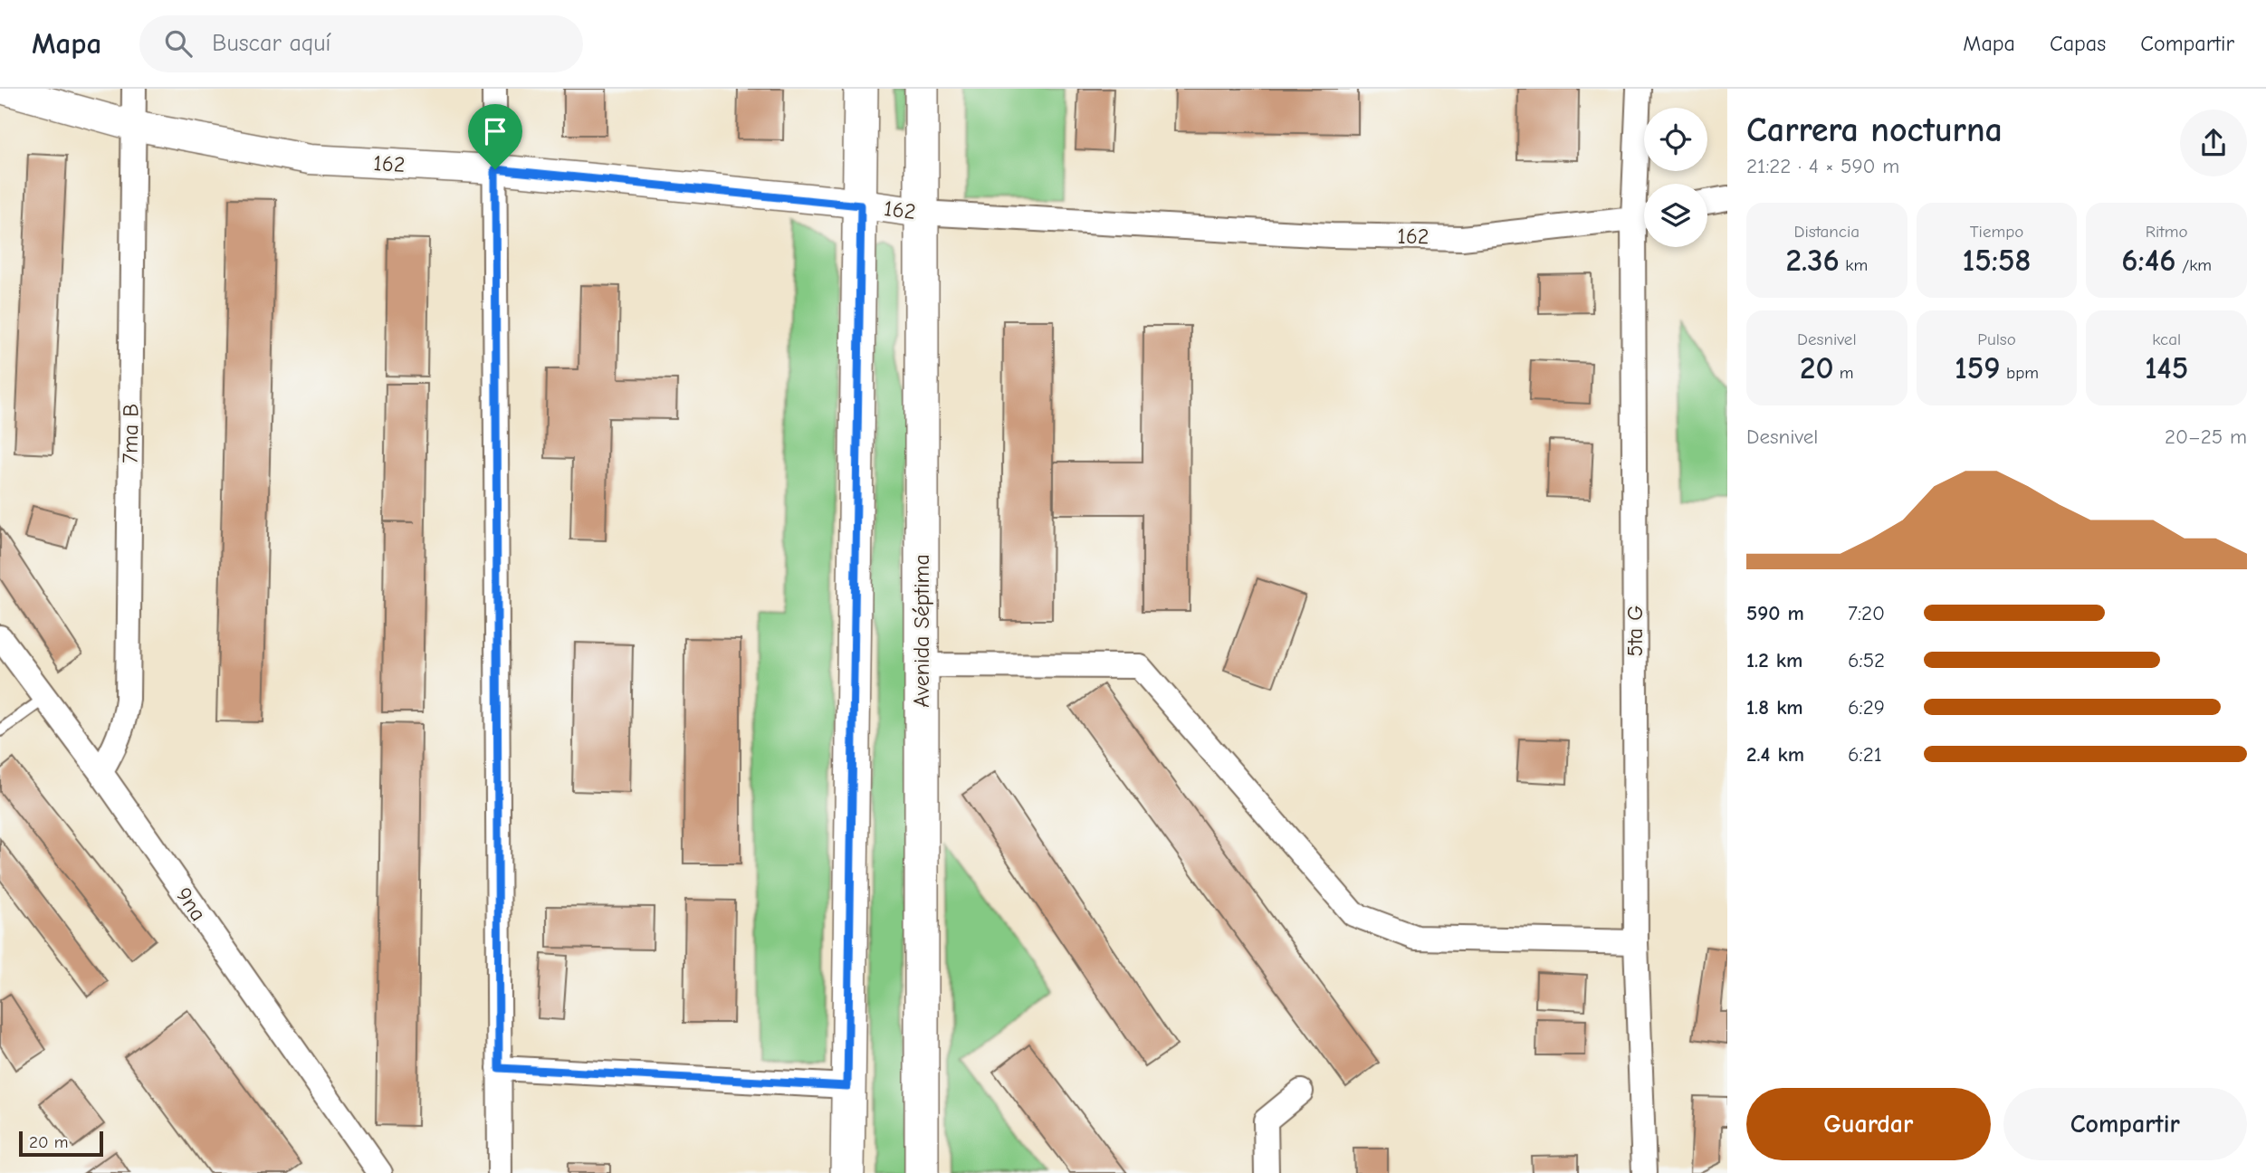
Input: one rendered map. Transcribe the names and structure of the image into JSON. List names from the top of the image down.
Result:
{
  "streets": {
    "main road": ["Avenida Séptima"],
    "street": [
      "162",
      "7ma B",
      "5ta G",
      "9na"
    ]
  },
  "crossings": [
    ["162", "7ma B"],
    ["162", "Avenida Séptima"],
    ["162", "5ta G"],
    ["7ma B", "9na"]
  ],
  "scale_bar": "20 m",
  "page": {
    "header": "Mapa",
    "search": "Buscar aquí",
    "nav": ["Mapa", "Capas", "Compartir"],
    "heading": ["Carrera nocturna", "21:22 · 4 × 590 m"],
    "stats": [
      ["Distancia", "2.36 km"],
      ["Tiempo", "15:58"],
      ["Ritmo", "6:46 /km"],
      ["Desnivel", "20 m"],
      ["Pulso", "159 bpm"],
      ["kcal", "145"]
    ],
    "chart": ["Desnivel", "20–25 m"],
    "list": [
      {
        "name": "590 m",
        "note": "7:20"
      },
      {
        "name": "1.2 km",
        "note": "6:52"
      },
      {
        "name": "1.8 km",
        "note": "6:29"
      },
      {
        "name": "2.4 km",
        "note": "6:21"
      }
    ],
    "buttons": ["Guardar", "Compartir"],
    "scale": "20 m"
  }
}
